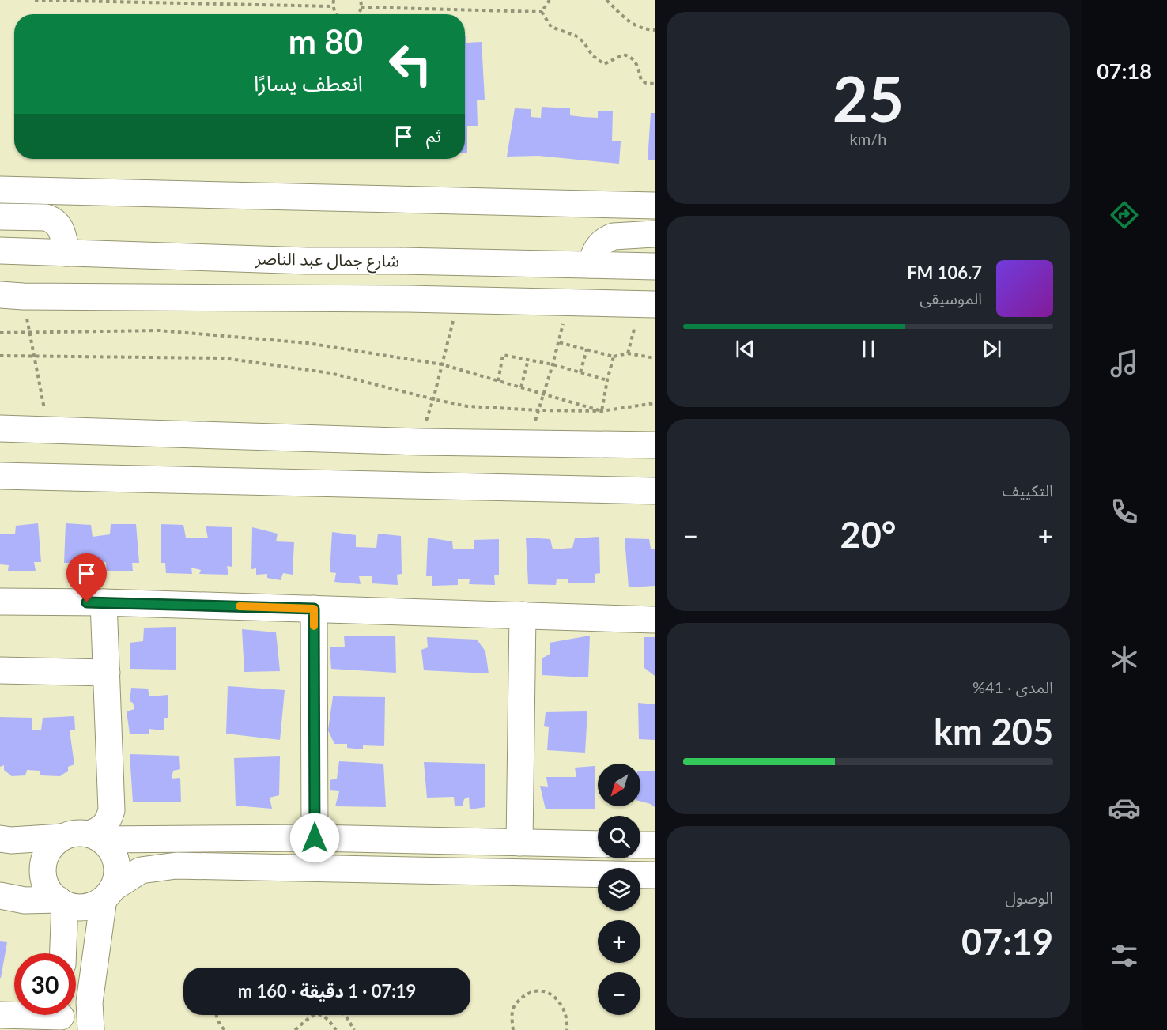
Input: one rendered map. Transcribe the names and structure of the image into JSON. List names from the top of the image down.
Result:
{
  "streets": {
    "street": ["شارع جمال عبد الناصر"]
  },
  "north": "bottom left",
  "page": {
    "tabs": "07:18",
    "tile": [
      ["25", "km/h"],
      "التكييف",
      ["المدى · 41%", "205 km"],
      ["الوصول", "07:19"]
    ],
    "turn": ["80 m", "انعطف يسارًا"],
    "then": "ثم",
    "song": ["106.7 FM", "الموسيقى"],
    "heat": ["−", "20°", "+"],
    "map_buttons": ["+", "−"],
    "limit": "30",
    "trip": "07:19 · 1 دقيقة · 160 m"
  }
}
